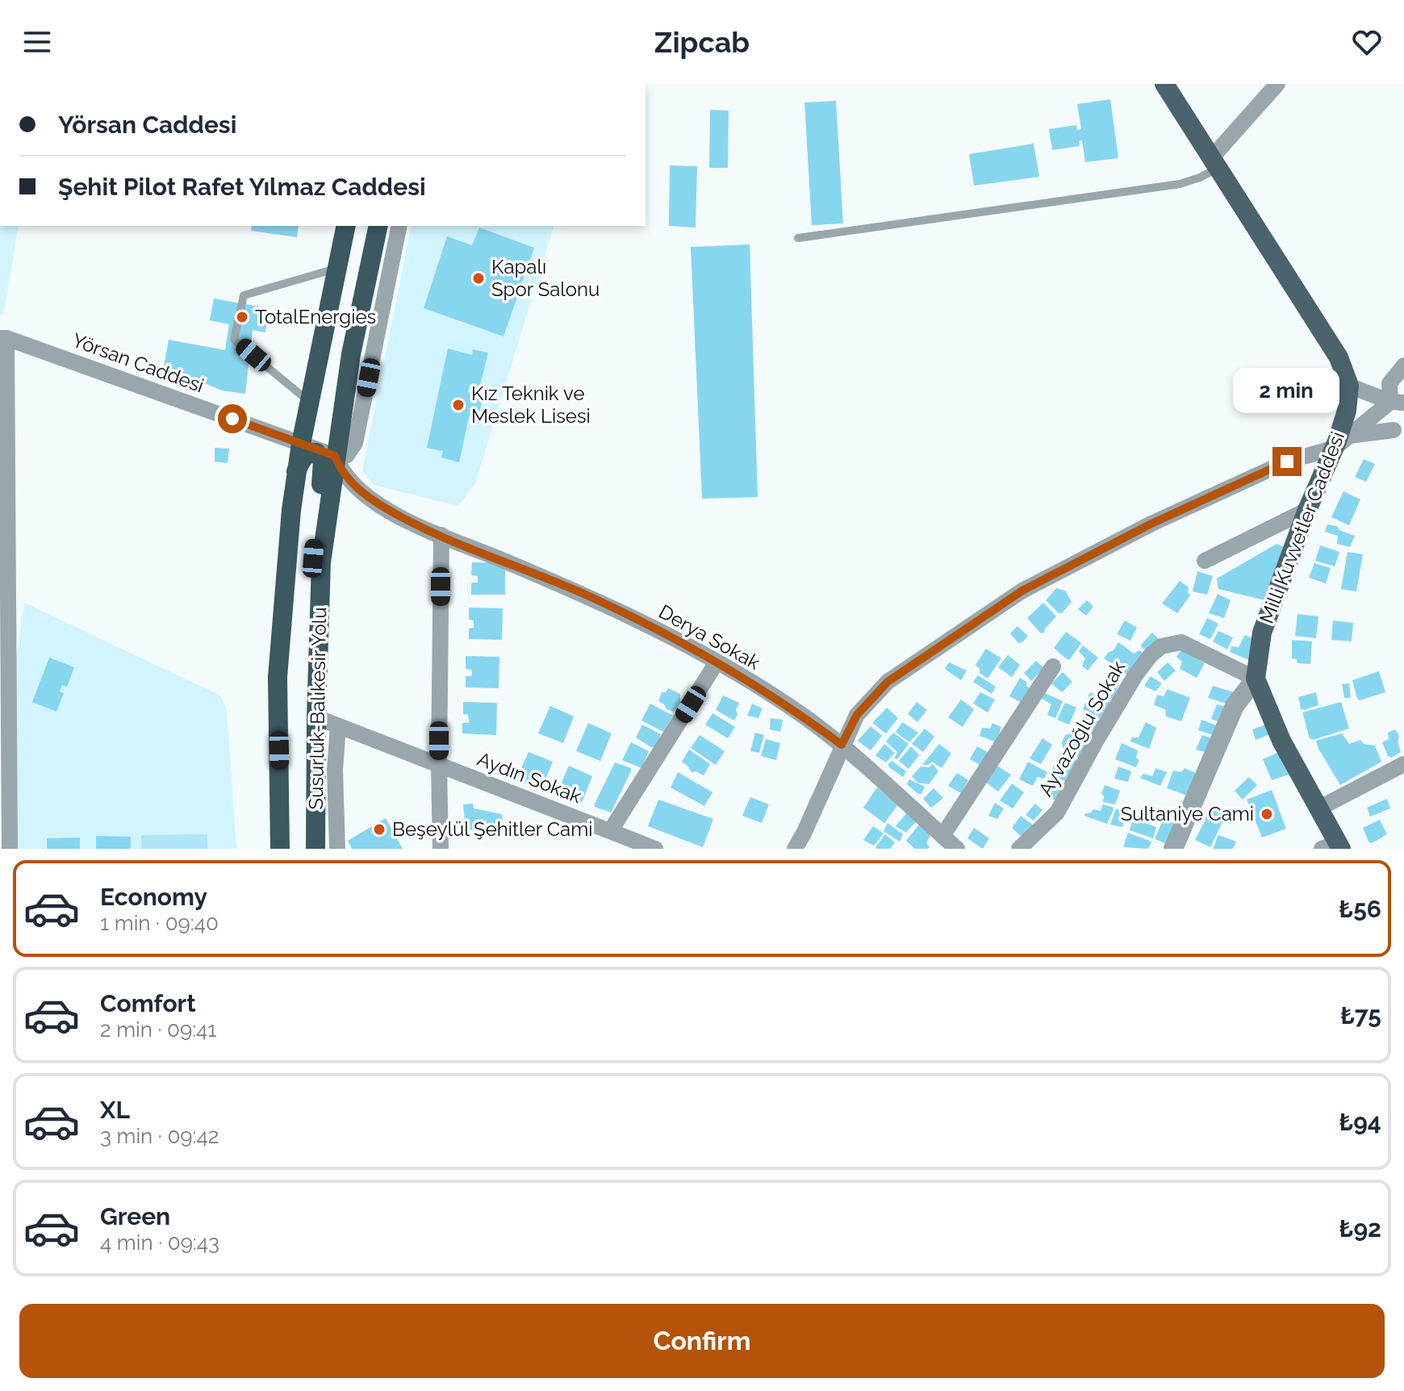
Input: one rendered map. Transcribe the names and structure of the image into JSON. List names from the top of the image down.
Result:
{
  "streets": {
    "highway": ["Susurluk-Balıkesir Yolu"],
    "main road": ["Milli Kuvvetler Caddesi"],
    "street": [
      "Yörsan Caddesi",
      "Derya Sokak",
      "Ayvazoğlu Sokak",
      "Aydın Sokak"
    ]
  },
  "crossings": [
    ["Yörsan Caddesi", "Derya Sokak"],
    ["Yörsan Caddesi", "Susurluk-Balıkesir Yolu"],
    ["Milli Kuvvetler Caddesi", "Ayvazoğlu Sokak"],
    ["Derya Sokak", "Susurluk-Balıkesir Yolu"],
    ["Susurluk-Balıkesir Yolu", "Aydın Sokak"]
  ],
  "places": [
    "Kapalı Spor Salonu",
    "TotalEnergies",
    "Kız Teknik ve Meslek Lisesi",
    "Sultaniye Cami",
    "Beşeylül Şehitler Cami"
  ],
  "page": {
    "header": "Zipcab",
    "banner": ["Yörsan Caddesi", "Şehit Pilot Rafet Yılmaz Caddesi"],
    "bubble": "2 min",
    "list": [
      {
        "name": "Economy",
        "note": "1 min · 09:40",
        "value": "₺56"
      },
      {
        "name": "Comfort",
        "note": "2 min · 09:41",
        "value": "₺75"
      },
      {
        "name": "XL",
        "note": "3 min · 09:42",
        "value": "₺94"
      },
      {
        "name": "Green",
        "note": "4 min · 09:43",
        "value": "₺92"
      }
    ],
    "buttons": "Confirm"
  }
}
